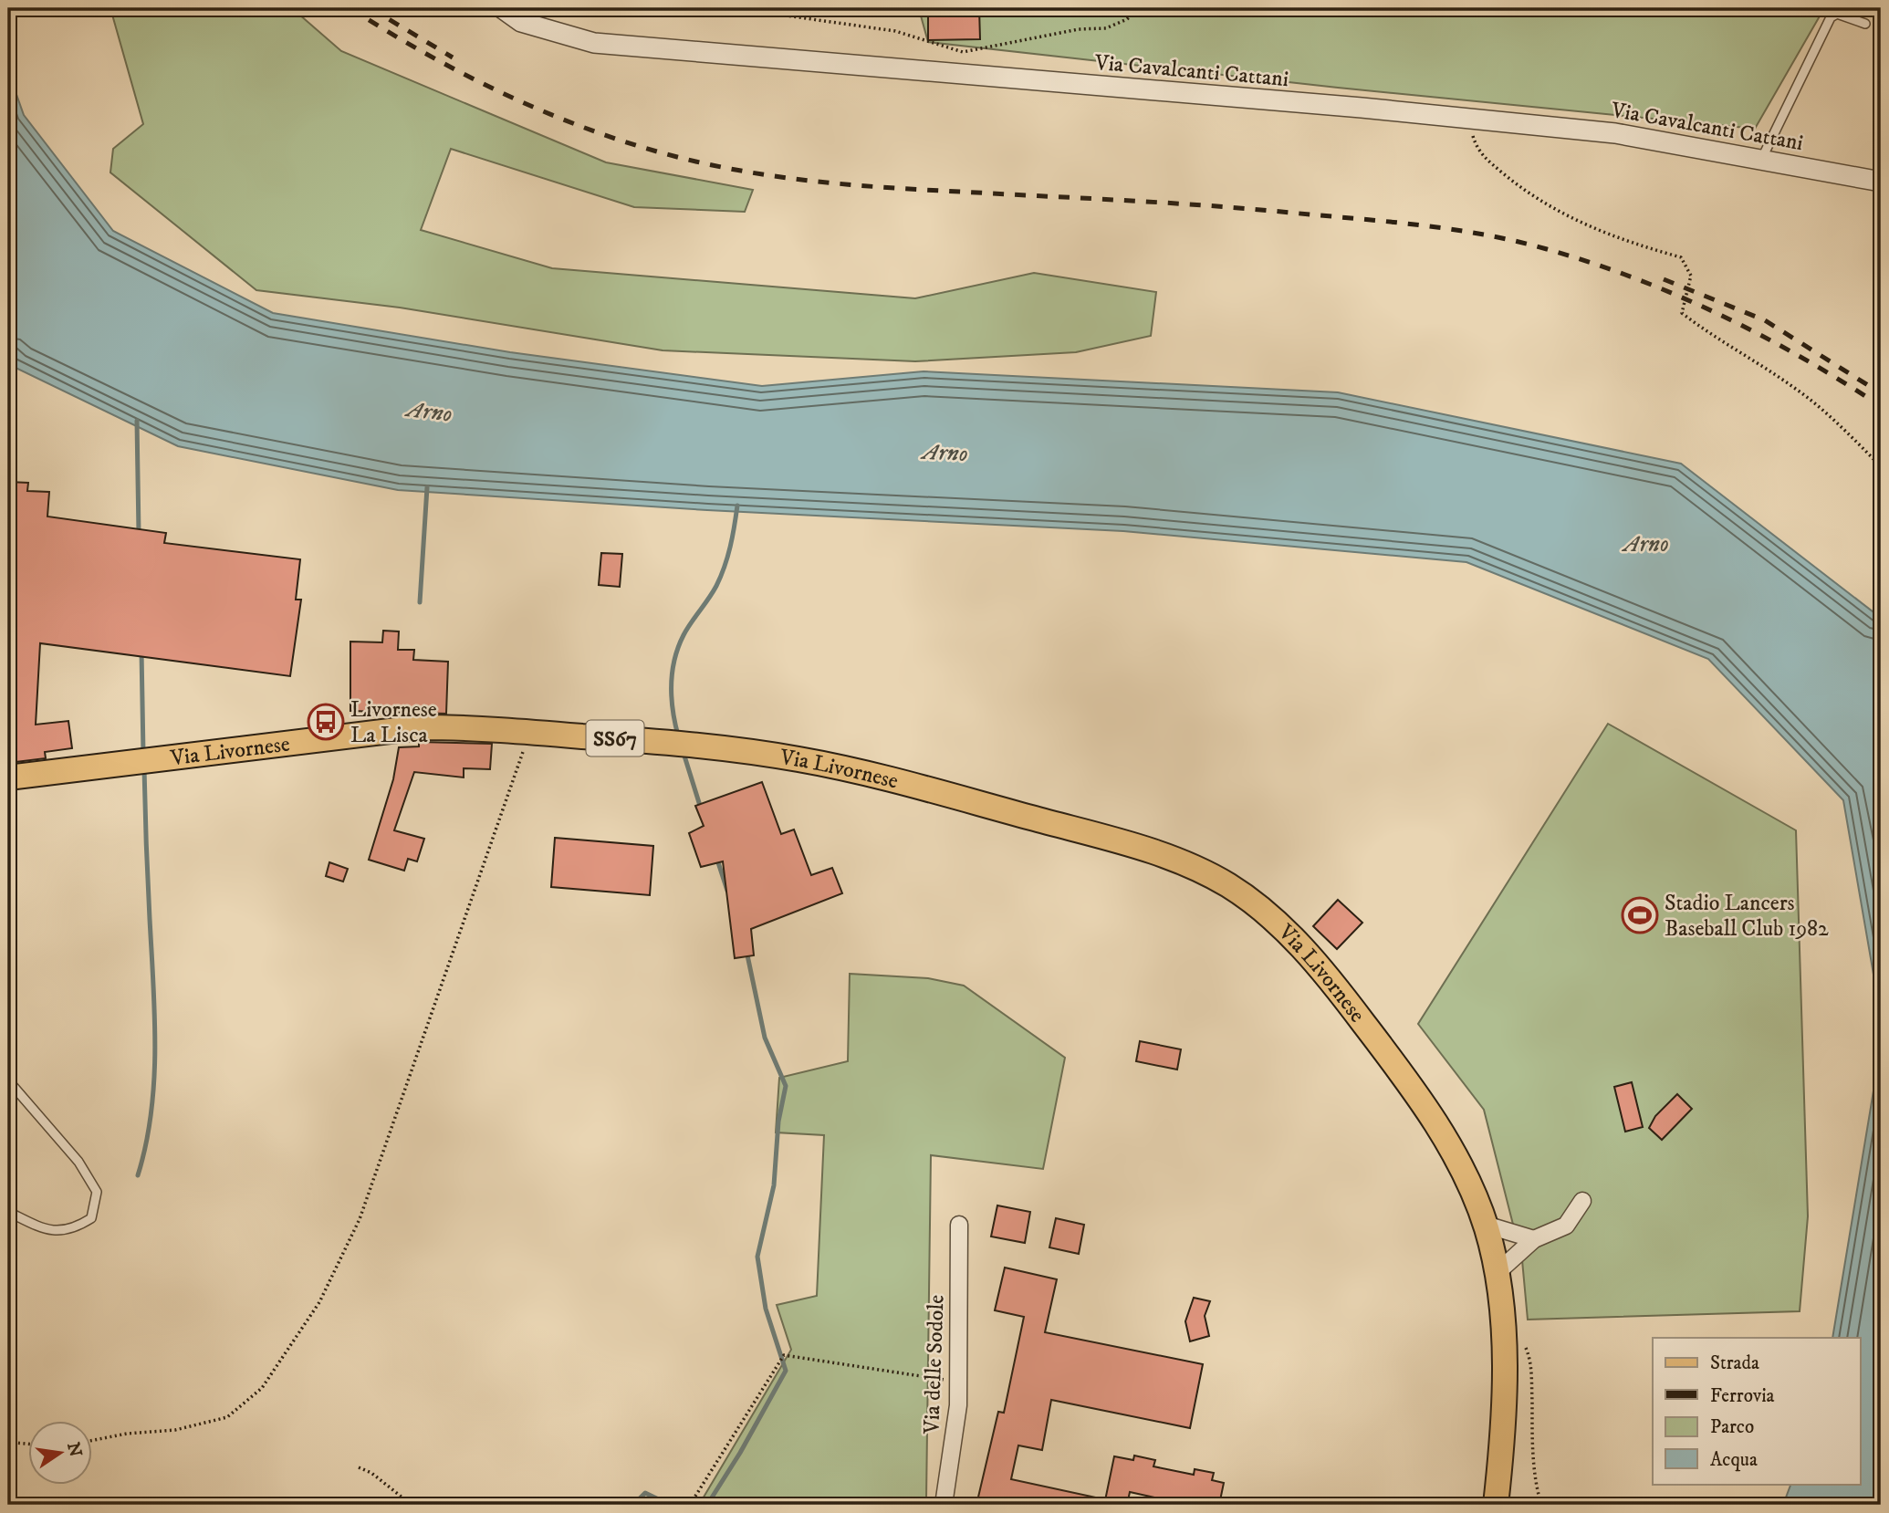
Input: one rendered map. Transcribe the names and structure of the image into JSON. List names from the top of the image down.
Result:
{
  "streets": {
    "main road": ["SS67", "Via Livornese"],
    "street": ["Via Cavalcanti Cattani", "Via delle Sodole"]
  },
  "water": ["Arno"],
  "places": {
    "bus stop": ["Livornese La Lisca"],
    "sports": ["Stadio Lancers Baseball Club 1982"]
  },
  "legend": [
    "Strada",
    "Ferrovia",
    "Parco",
    "Acqua"
  ],
  "north": "right"
}
